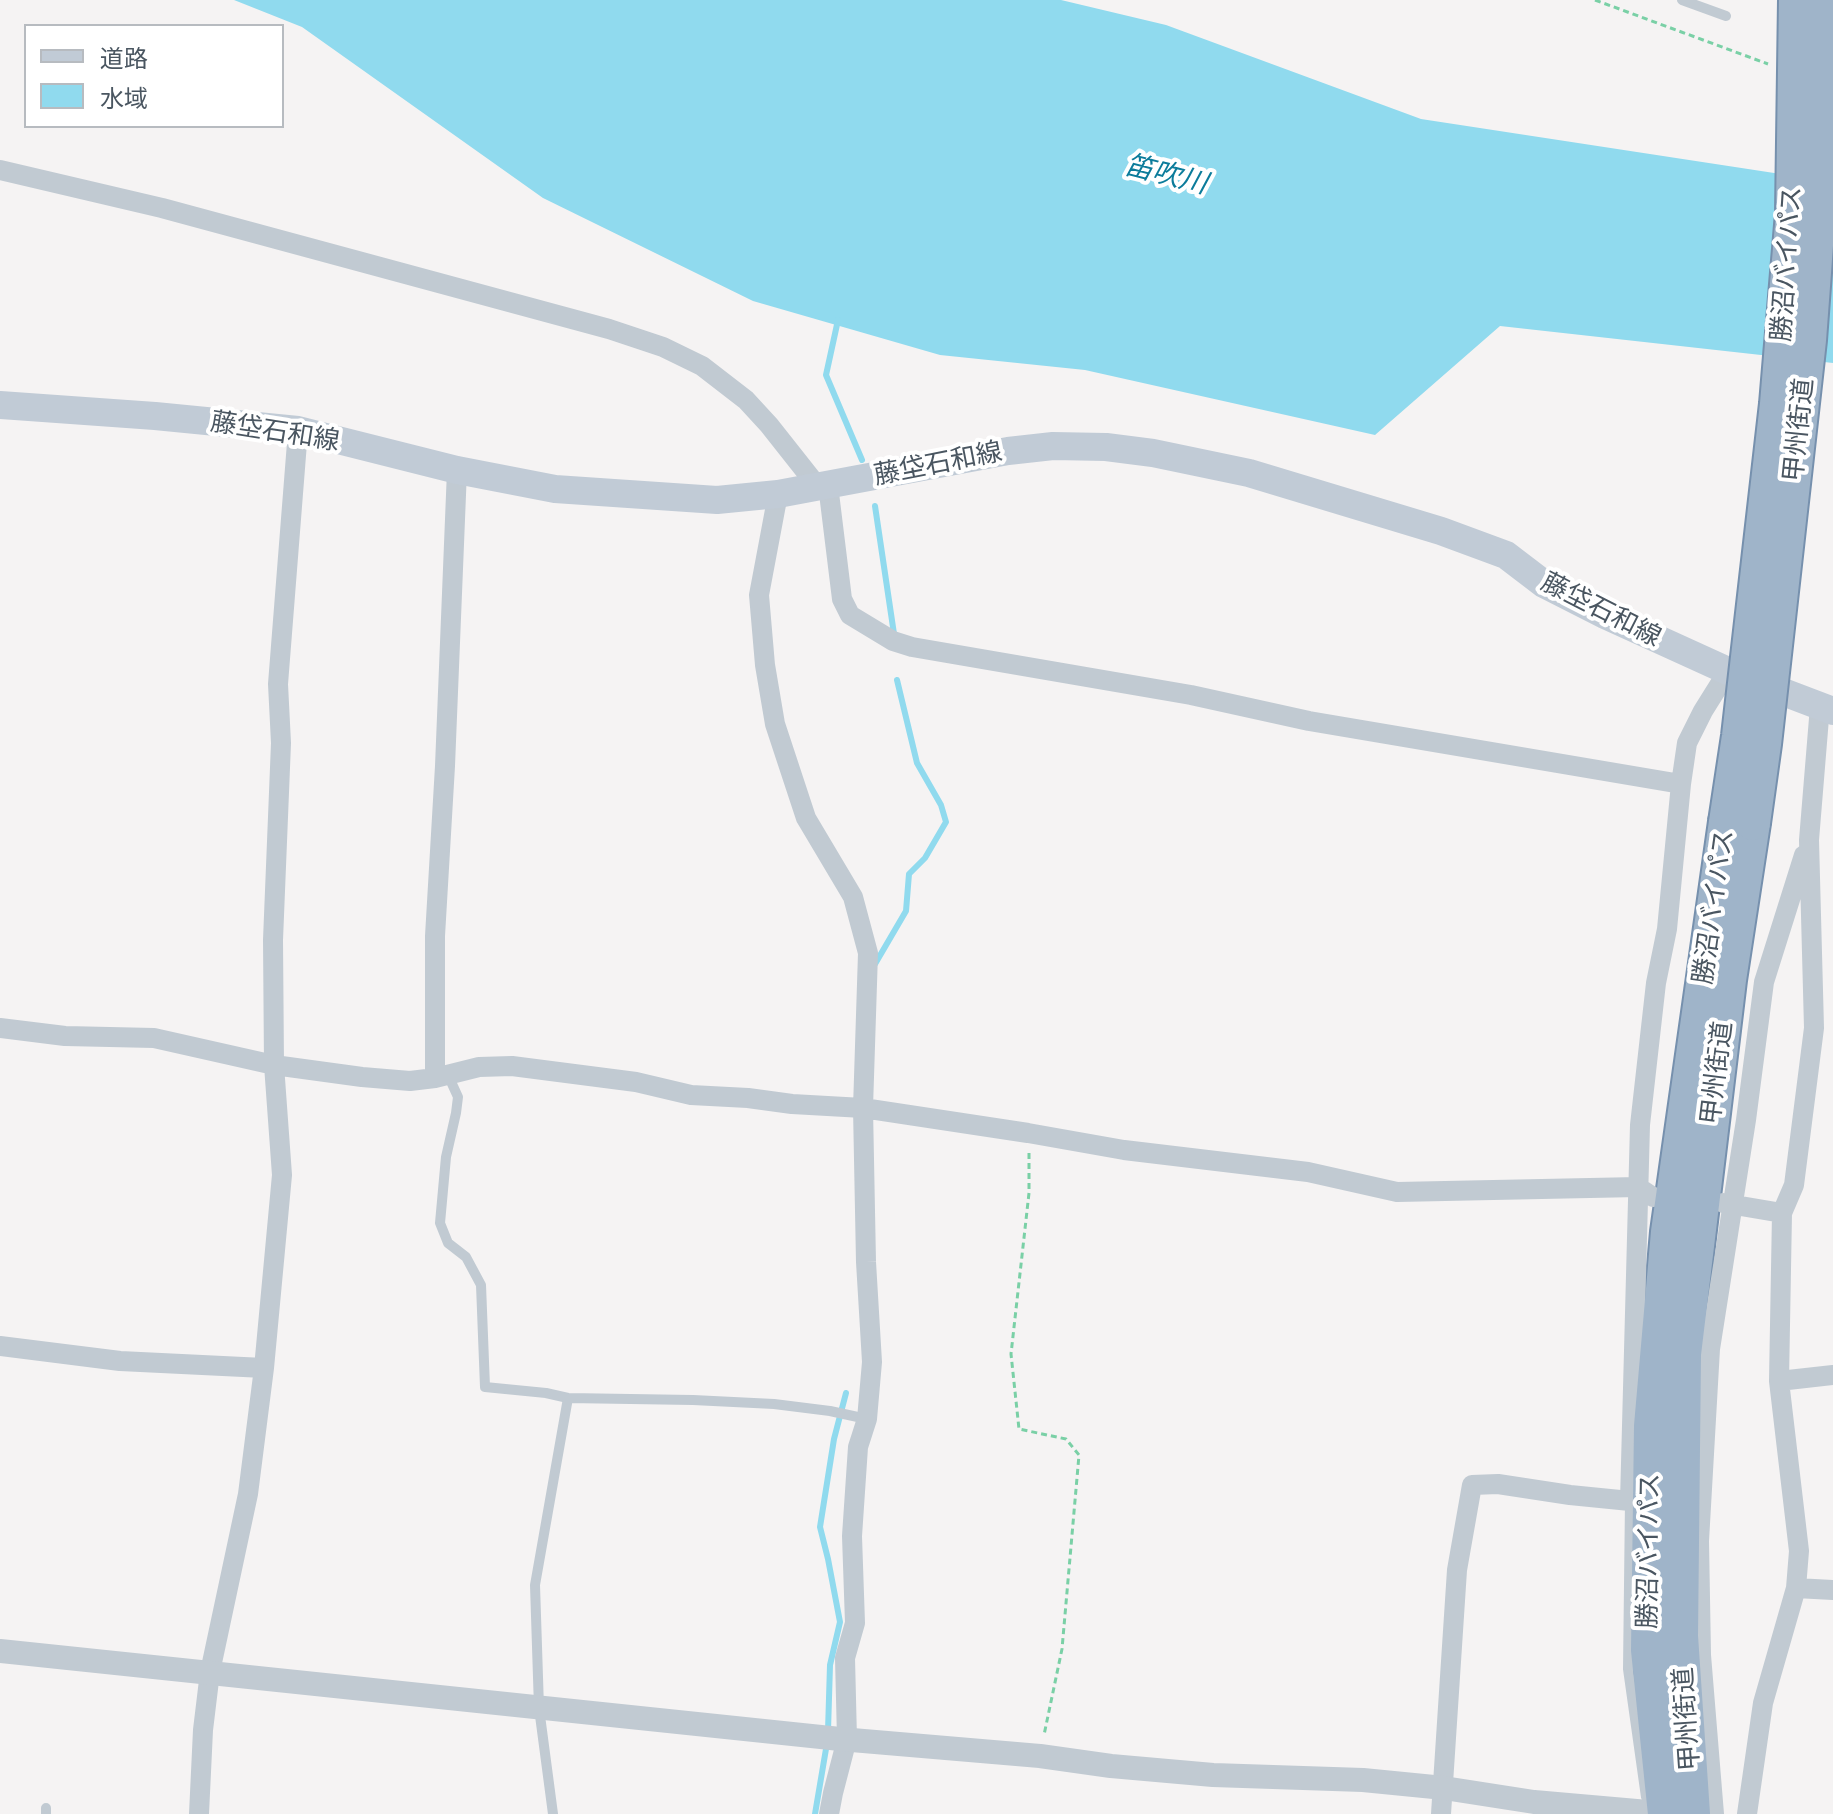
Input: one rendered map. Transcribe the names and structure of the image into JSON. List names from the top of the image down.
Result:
{
  "streets": {
    "highway": ["勝沼バイパス", "甲州街道"],
    "main road": ["藤垈石和線"]
  },
  "crossings": [
    ["勝沼バイパス", "甲州街道"]
  ],
  "water": ["笛吹川"],
  "legend": ["道路", "水域"]
}
